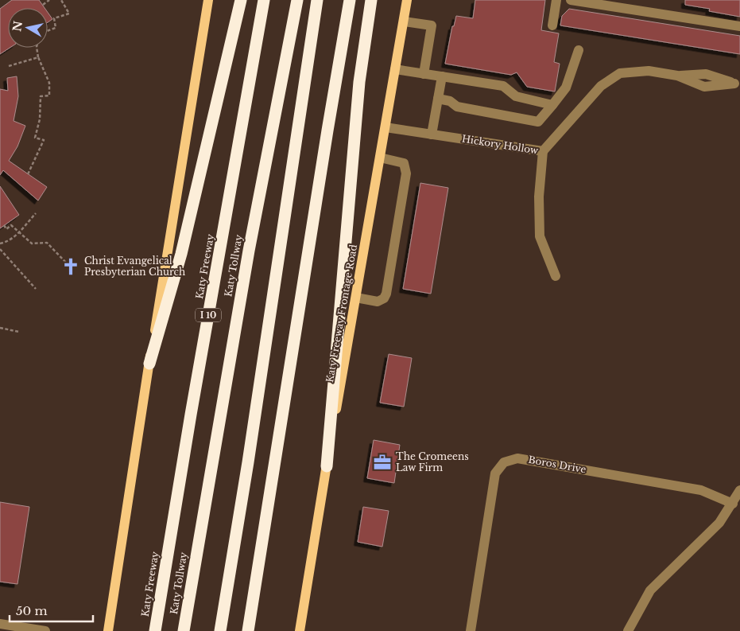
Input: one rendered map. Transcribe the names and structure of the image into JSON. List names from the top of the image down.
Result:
{
  "streets": {
    "highway": ["Katy Tollway", "Katy Freeway", "I 10"],
    "main road": ["Katy Freeway Frontage Road"],
    "street": ["Hickory Hollow", "Boros Drive"]
  },
  "crossings": [
    ["Hickory Hollow", "Katy Freeway Frontage Road"]
  ],
  "places": {
    "church": ["Christ Evangelical Presbyterian Church"],
    "office": ["The Cromeens Law Firm"]
  },
  "scale_bar": "50 m",
  "north": "left"
}
